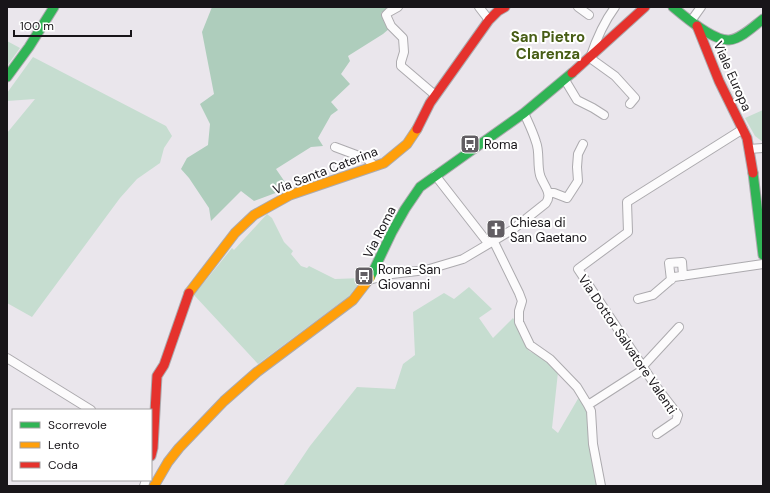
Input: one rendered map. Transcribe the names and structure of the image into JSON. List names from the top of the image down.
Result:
{
  "streets": {
    "street": [
      "Viale Europa",
      "Via Santa Caterina",
      "Via Roma",
      "Via Dottor Salvatore Valenti"
    ]
  },
  "crossings": [
    ["Viale Europa", "Via Dottor Salvatore Valenti"]
  ],
  "districts": ["San Pietro Clarenza"],
  "places": {
    "bus stop": ["Roma", "Roma-San Giovanni"],
    "church": ["Chiesa di San Gaetano"]
  },
  "legend": ["Scorrevole", "Lento", "Coda"],
  "scale_bar": "100 m"
}
